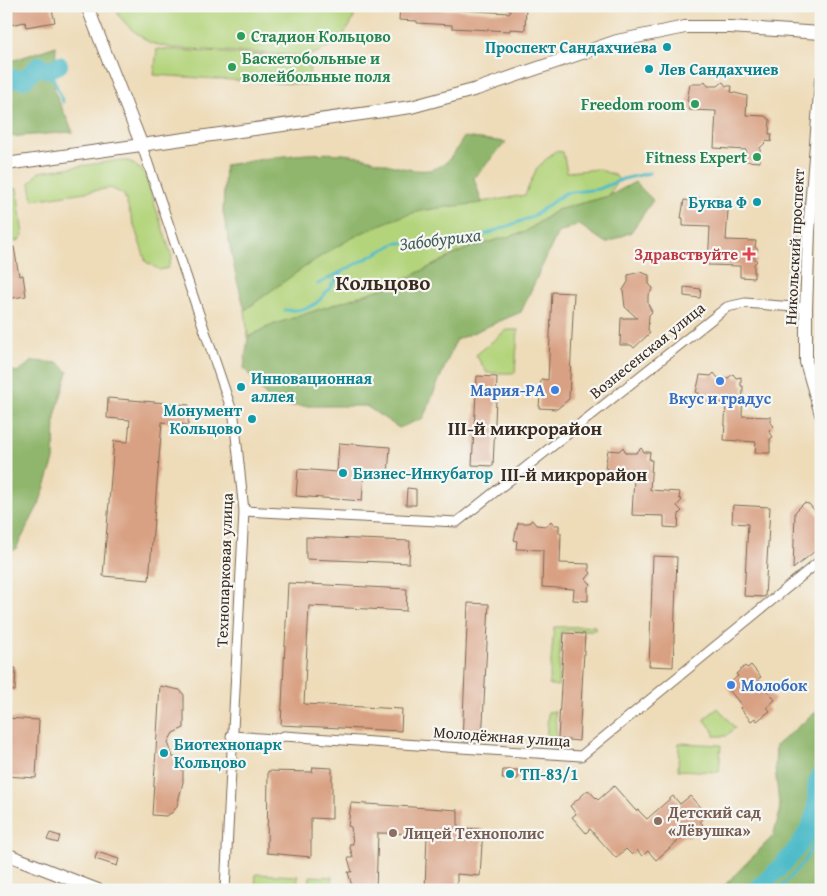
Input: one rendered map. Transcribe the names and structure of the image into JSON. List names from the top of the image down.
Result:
{
  "streets": {
    "main road": ["Никольский проспект"],
    "street": ["Вознесенская улица", "Технопарковая улица", "Молодёжная улица"]
  },
  "crossings": [
    ["Никольский проспект", "Вознесенская улица"],
    ["Вознесенская улица", "Технопарковая улица"],
    ["Технопарковая улица", "Молодёжная улица"]
  ],
  "districts": ["Кольцово", "III-й микрорайон", "III-й микрорайон"],
  "water": ["Забобуриха"],
  "places": {
    "other": [
      "Стадион Кольцово",
      "Проспект Сандахчиева",
      "Баскетобольные и волейбольные поля",
      "Лев Сандахчиев",
      "Freedom room",
      "Fitness Expert",
      "Буква Ф",
      "Вкус и градус",
      "Инновационная аллея",
      "Мария-РА",
      "Монумент Кольцово",
      "Бизнес-Инкубатор",
      "Молобок",
      "Биотехнопарк Кольцово",
      "ТП-83/1",
      "Детский сад «Лёвушка»",
      "Лицей Технополис"
    ],
    "health": ["Здравствуйте"]
  }
}
